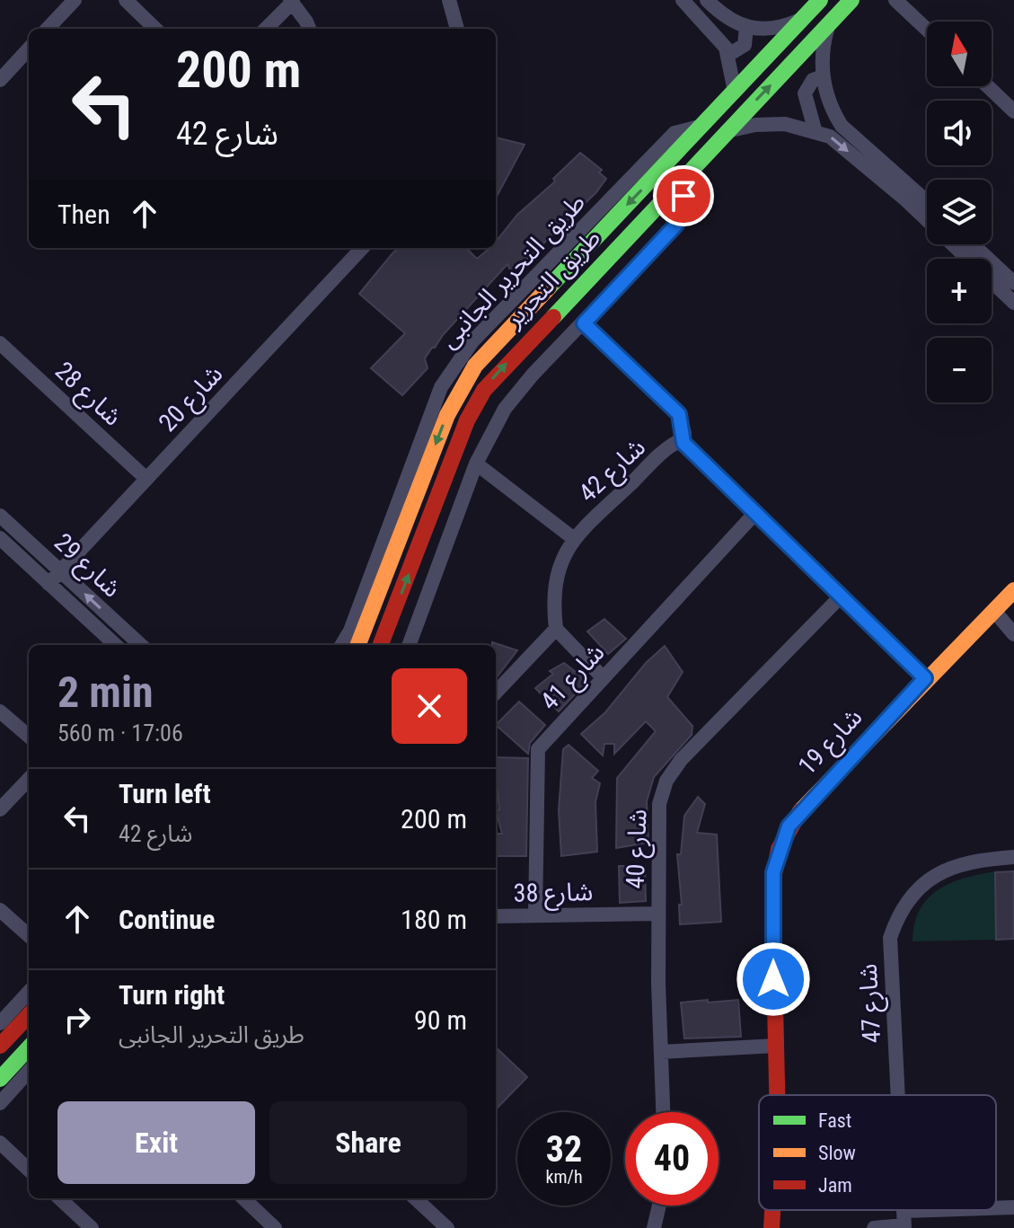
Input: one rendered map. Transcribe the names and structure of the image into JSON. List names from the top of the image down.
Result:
{
  "streets": {
    "street": [
      "طريق التحرير الجانبى",
      "طريق التحرير",
      "شارع 28",
      "شارع 20",
      "شارع 42",
      "شارع 29",
      "شارع 41",
      "شارع 19",
      "شارع 40",
      "شارع 38",
      "شارع 47"
    ]
  },
  "crossings": [
    ["طريق التحرير الجانبى", "طريق التحرير"],
    ["شارع 28", "شارع 20"],
    ["شارع 20", "شارع 29"],
    ["شارع 42", "شارع 41"],
    ["شارع 42", "شارع 19"],
    ["شارع 42", "شارع 40"],
    ["شارع 41", "شارع 38"],
    ["شارع 40", "شارع 38"]
  ],
  "legend": ["Fast", "Slow", "Jam"],
  "north": "top",
  "page": {
    "map_buttons": ["+", "−"],
    "turn": ["200 m", "شارع 42"],
    "then": "Then",
    "heading": ["2 min", "560 m · 17:06"],
    "list": [
      {
        "name": "Turn left",
        "note": "شارع 42",
        "value": "200 m"
      },
      {
        "name": "Continue",
        "value": "180 m"
      },
      {
        "name": "Turn right",
        "note": "طريق التحرير الجانبى",
        "value": "90 m"
      }
    ],
    "buttons": ["Exit", "Share"],
    "speed": "32 km/h",
    "limit": "40"
  }
}
